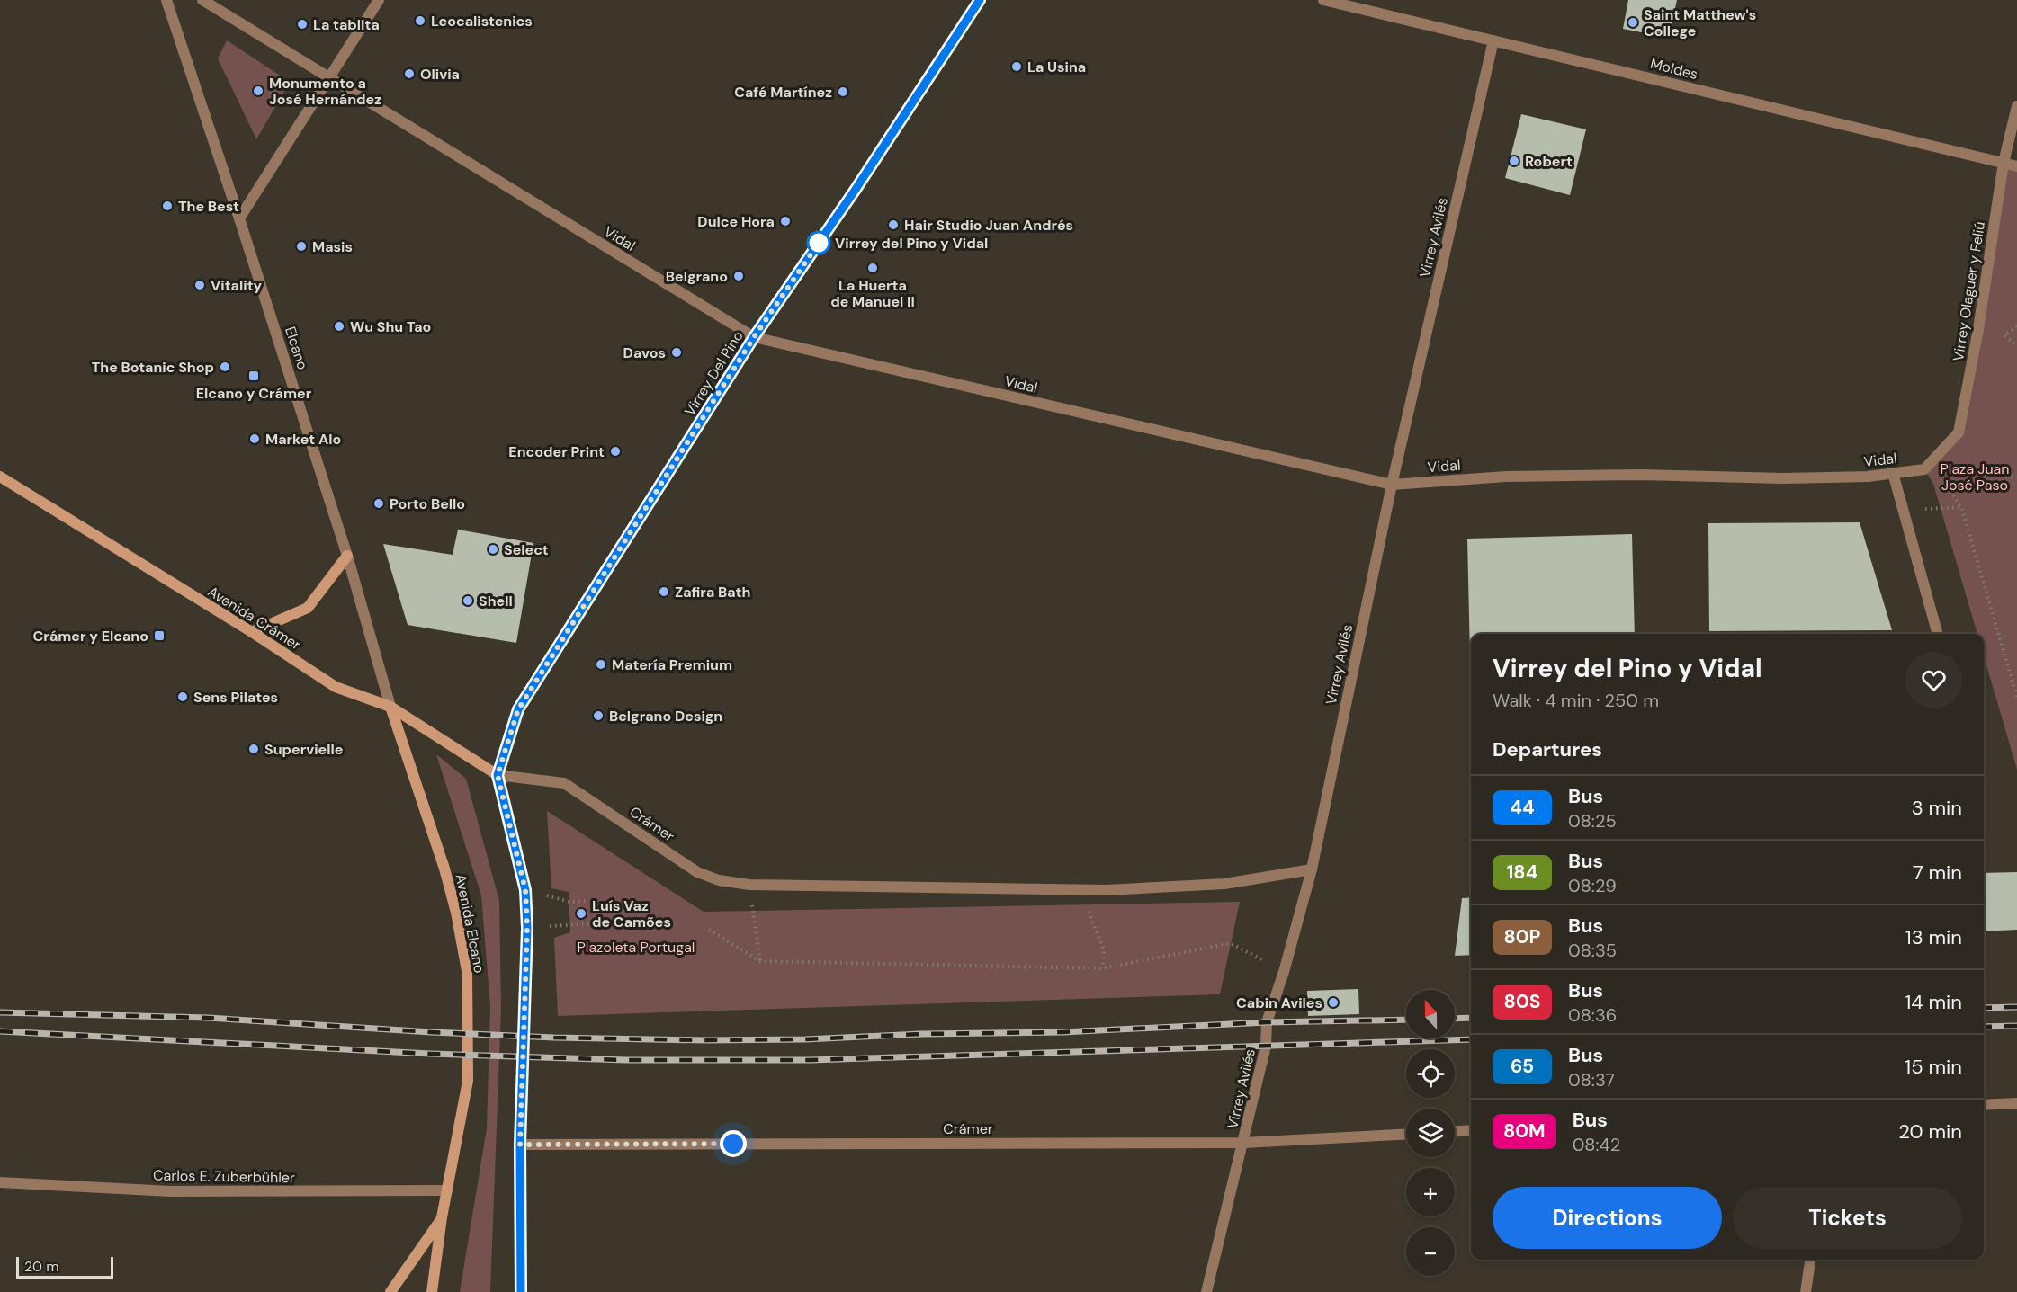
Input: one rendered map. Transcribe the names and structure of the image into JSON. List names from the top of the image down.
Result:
{
  "streets": {
    "main road": ["Avenida Crámer", "Avenida Elcano"],
    "street": [
      "Moldes",
      "Virrey Avilés",
      "Vidal",
      "Virrey Olaguer y Feliú",
      "Elcano",
      "Virrey Del Pino",
      "Crámer",
      "Carlos E. Zuberbühler"
    ]
  },
  "crossings": [
    ["Moldes", "Virrey Avilés"],
    ["Moldes", "Virrey Olaguer y Feliú"],
    ["Virrey Avilés", "Vidal"],
    ["Virrey Avilés", "Crámer"],
    ["Vidal", "Virrey Olaguer y Feliú"],
    ["Vidal", "Virrey Del Pino"],
    ["Elcano", "Avenida Crámer"],
    ["Elcano", "Avenida Elcano"],
    ["Virrey Del Pino", "Avenida Crámer"],
    ["Virrey Del Pino", "Crámer"],
    ["Avenida Crámer", "Crámer"],
    ["Avenida Crámer", "Avenida Elcano"],
    ["Avenida Elcano", "Carlos E. Zuberbühler"]
  ],
  "parks": ["Plaza Juan José Paso", "Plazoleta Portugal"],
  "places": {
    "other": [
      "Leocalistenics",
      "Saint Matthew's College",
      "La tablita",
      "La Usina",
      "Olivia",
      "Monumento a José Hernández",
      "Café Martínez",
      "Robert",
      "The Best",
      "Dulce Hora",
      "Hair Studio Juan Andrés",
      "Virrey del Pino y Vidal",
      "Masis",
      "La Huerta de Manuel II",
      "Belgrano",
      "Vitality",
      "Wu Shu Tao",
      "Davos",
      "The Botanic Shop",
      "Market Alo",
      "Encoder Print",
      "Porto Bello",
      "Select",
      "Zafira Bath",
      "Shell",
      "Matería Premium",
      "Sens Pilates",
      "Belgrano Design",
      "Supervielle",
      "Luís Vaz de Camões",
      "Cabin Aviles"
    ],
    "transit": ["Elcano y Crámer", "Crámer y Elcano"]
  },
  "lines": ["bus line 44"],
  "scale_bar": "20 m",
  "north": "top",
  "page": {
    "heading": [
      ["Virrey del Pino y Vidal", "Walk · 4 min · 250 m"],
      "Departures"
    ],
    "list": [
      {
        "mark": "44",
        "name": "Bus",
        "note": "08:25",
        "value": "3 min"
      },
      {
        "mark": "184",
        "name": "Bus",
        "note": "08:29",
        "value": "7 min"
      },
      {
        "mark": "80P",
        "name": "Bus",
        "note": "08:35",
        "value": "13 min"
      },
      {
        "mark": "80S",
        "name": "Bus",
        "note": "08:36",
        "value": "14 min"
      },
      {
        "mark": "65",
        "name": "Bus",
        "note": "08:37",
        "value": "15 min"
      },
      {
        "mark": "80M",
        "name": "Bus",
        "note": "08:42",
        "value": "20 min"
      }
    ],
    "map_buttons": ["+", "−"],
    "buttons": ["Directions", "Tickets"],
    "scale": "20 m"
  }
}
